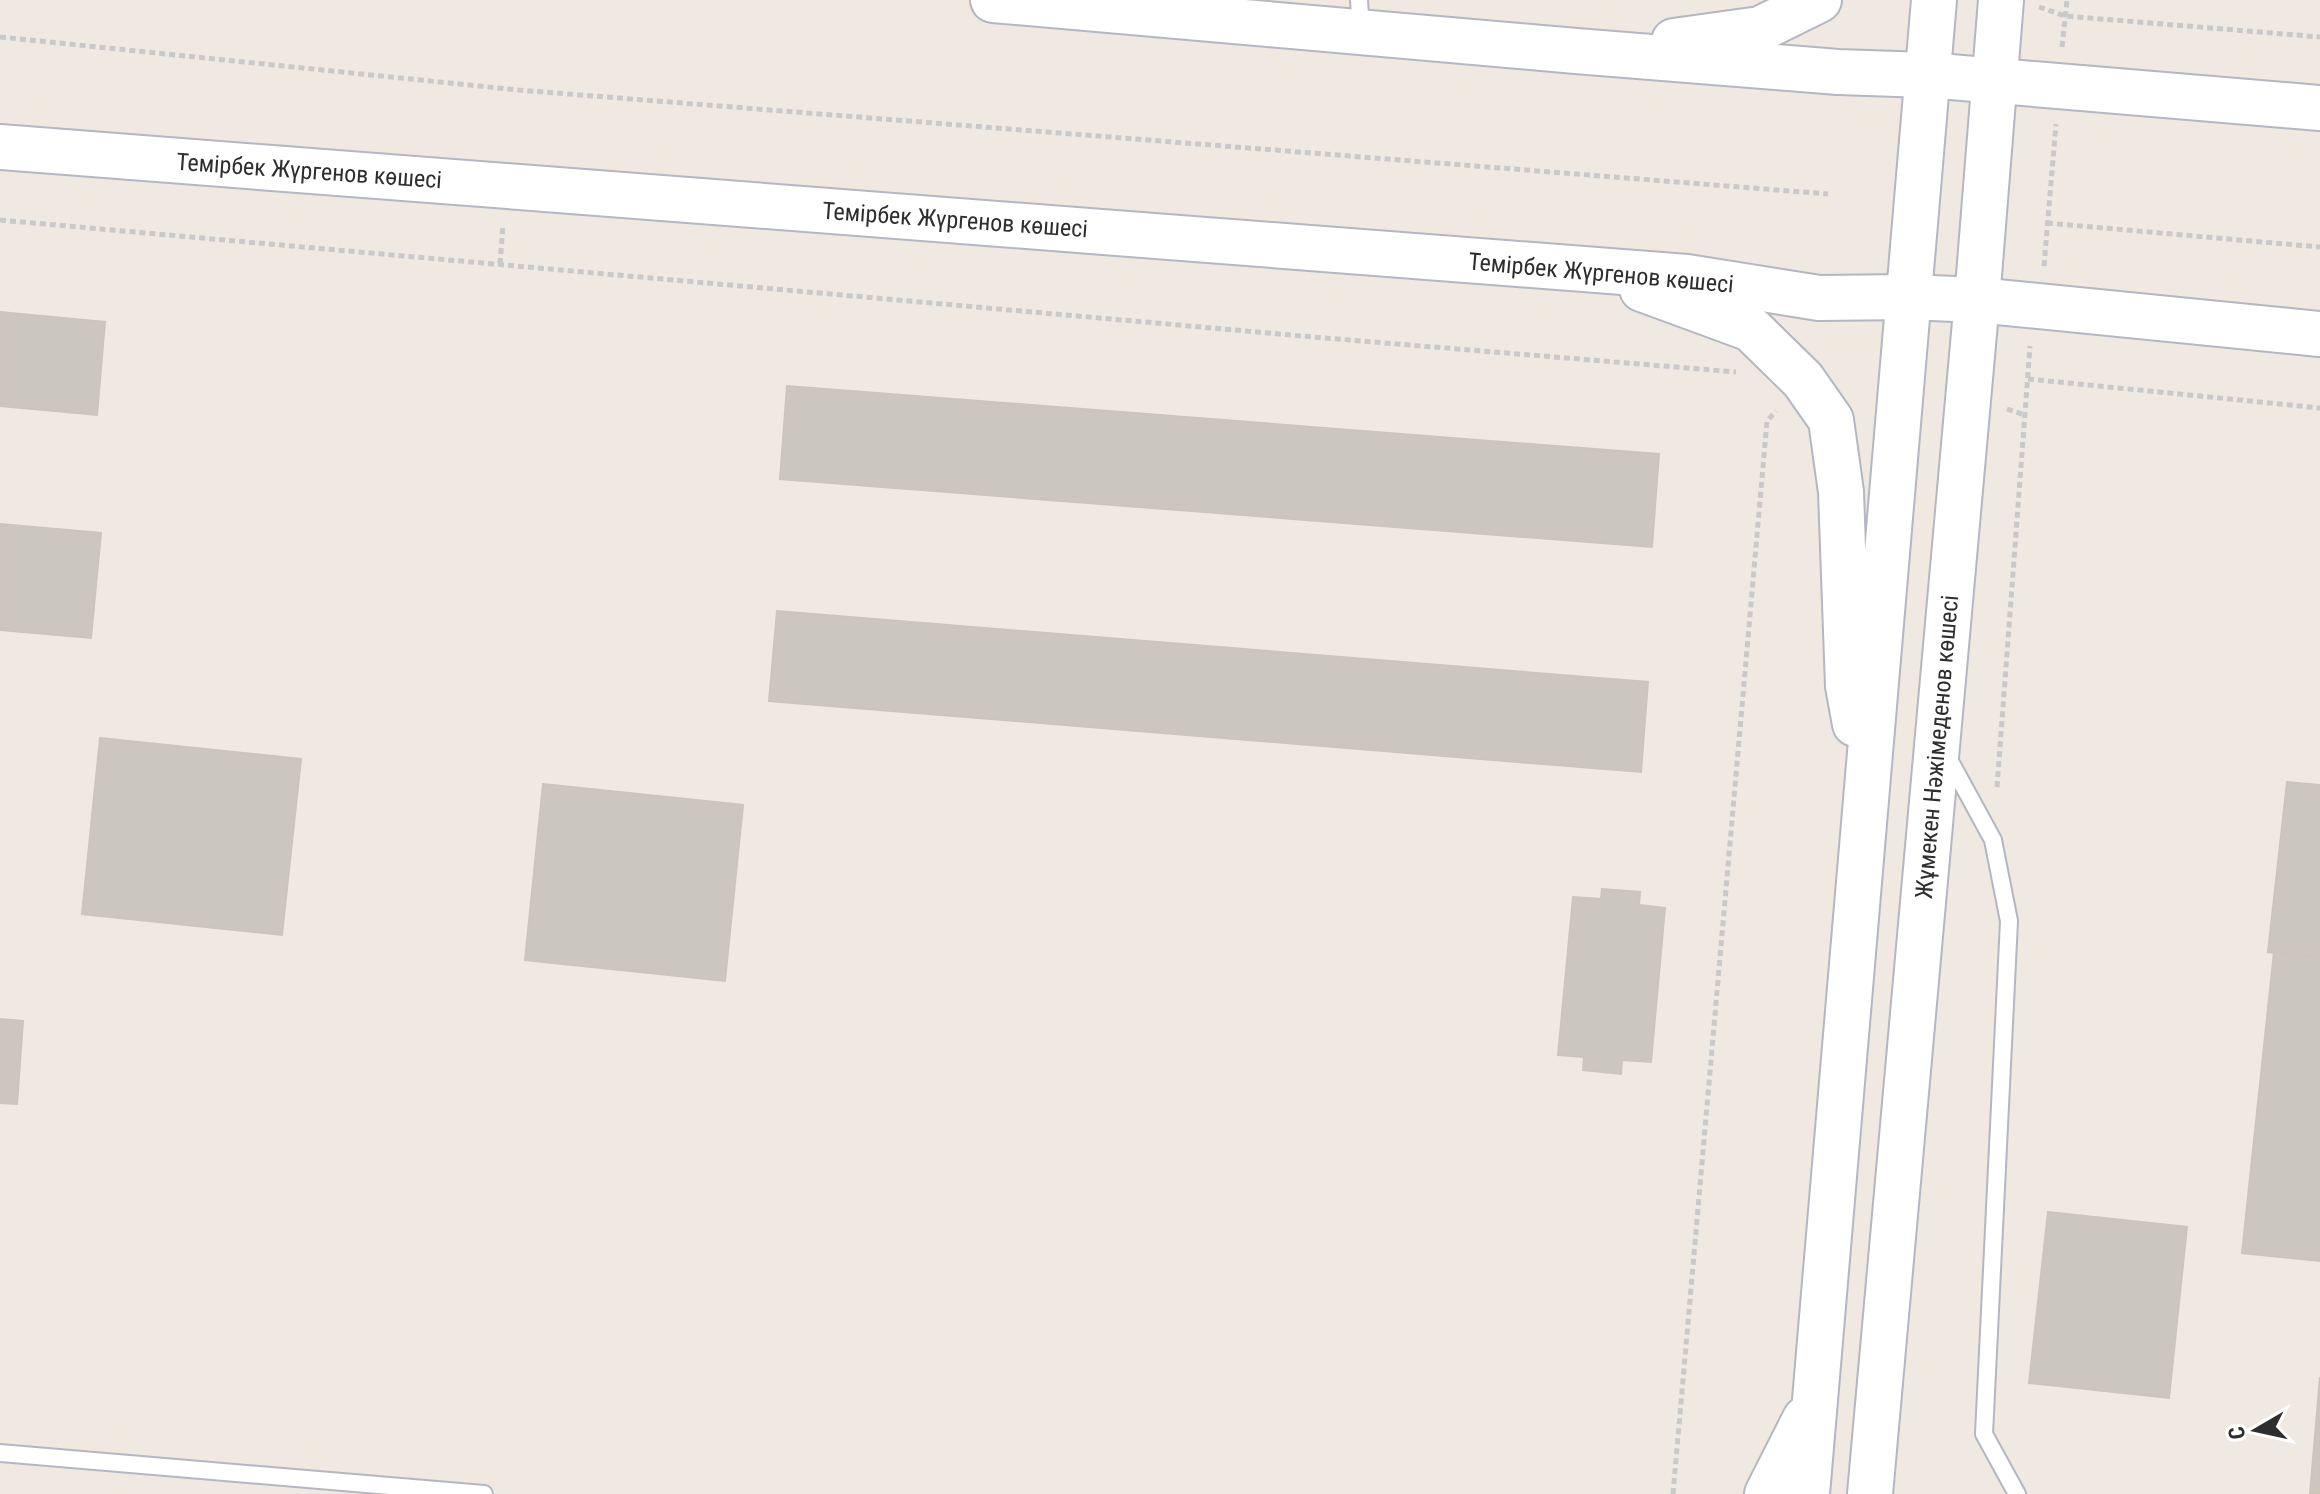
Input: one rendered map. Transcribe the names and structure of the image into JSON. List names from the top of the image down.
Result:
{
  "streets": {
    "street": ["Темірбек Жүргенов көшесі", "Жұмекен Нәжімеденов көшесі"]
  },
  "crossings": [
    ["Темірбек Жүргенов көшесі", "Жұмекен Нәжімеденов көшесі"]
  ],
  "north": "left"
}
